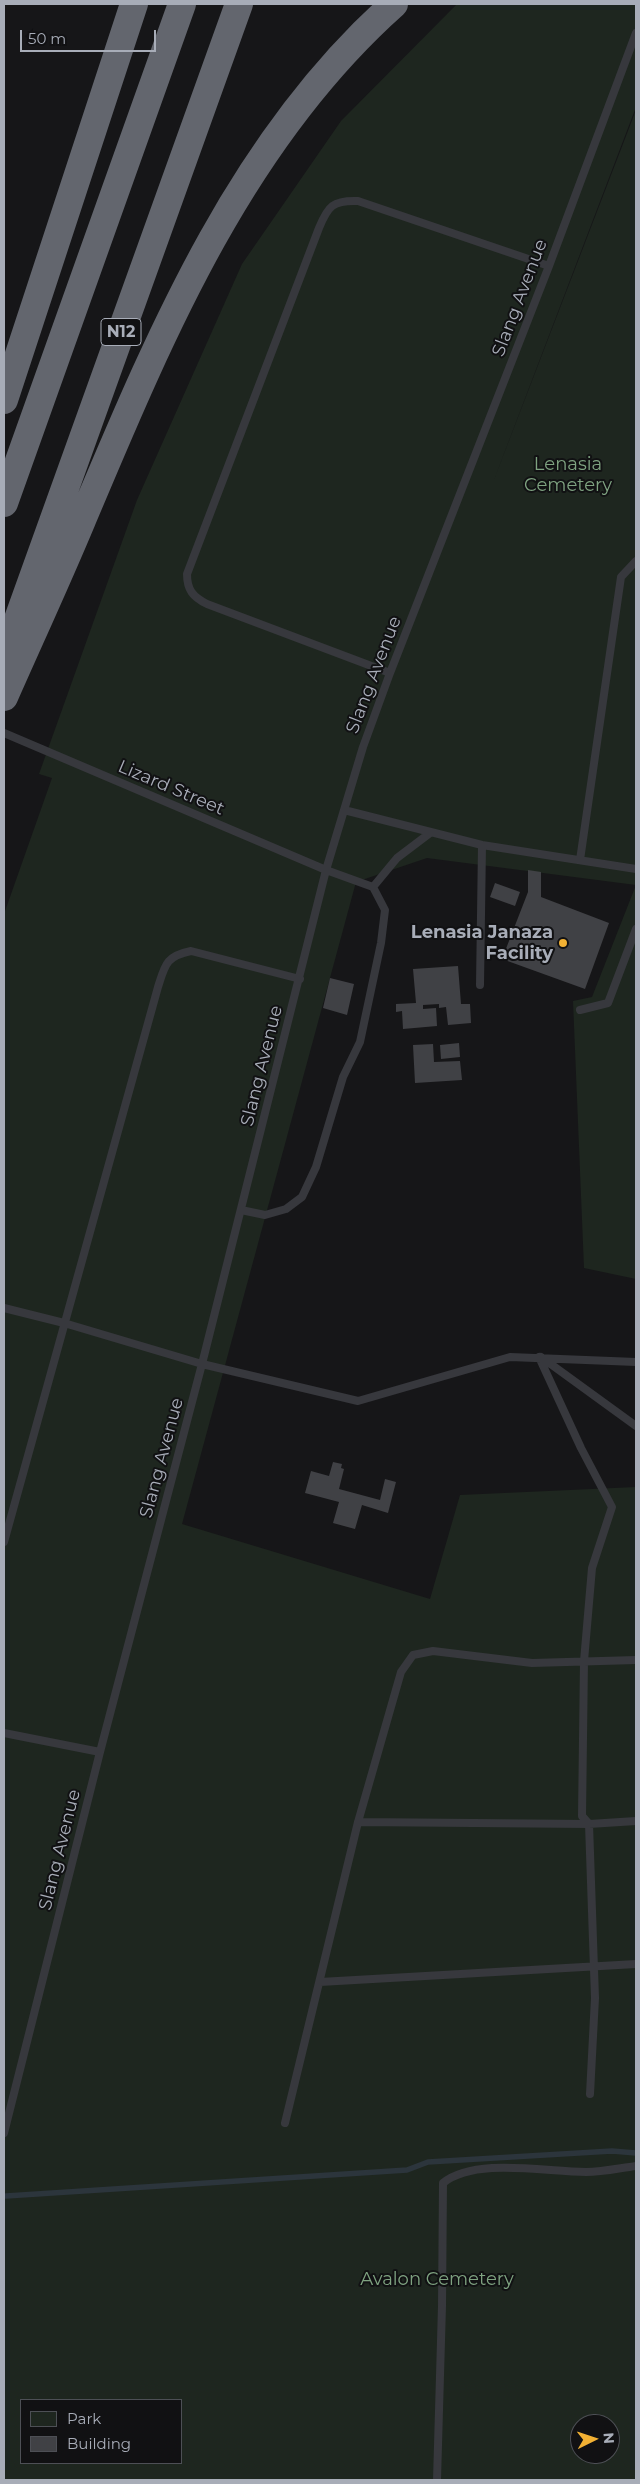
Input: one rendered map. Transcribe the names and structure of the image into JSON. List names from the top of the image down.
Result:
{
  "streets": {
    "highway": ["N12"],
    "lane": ["Slang Avenue", "Lizard Street"]
  },
  "crossings": [
    ["Slang Avenue", "Lizard Street"]
  ],
  "parks": ["Lenasia Cemetery", "Avalon Cemetery"],
  "places": ["Lenasia Janaza Facility"],
  "legend": ["Park", "Building"],
  "scale_bar": "50 m",
  "north": "right"
}
